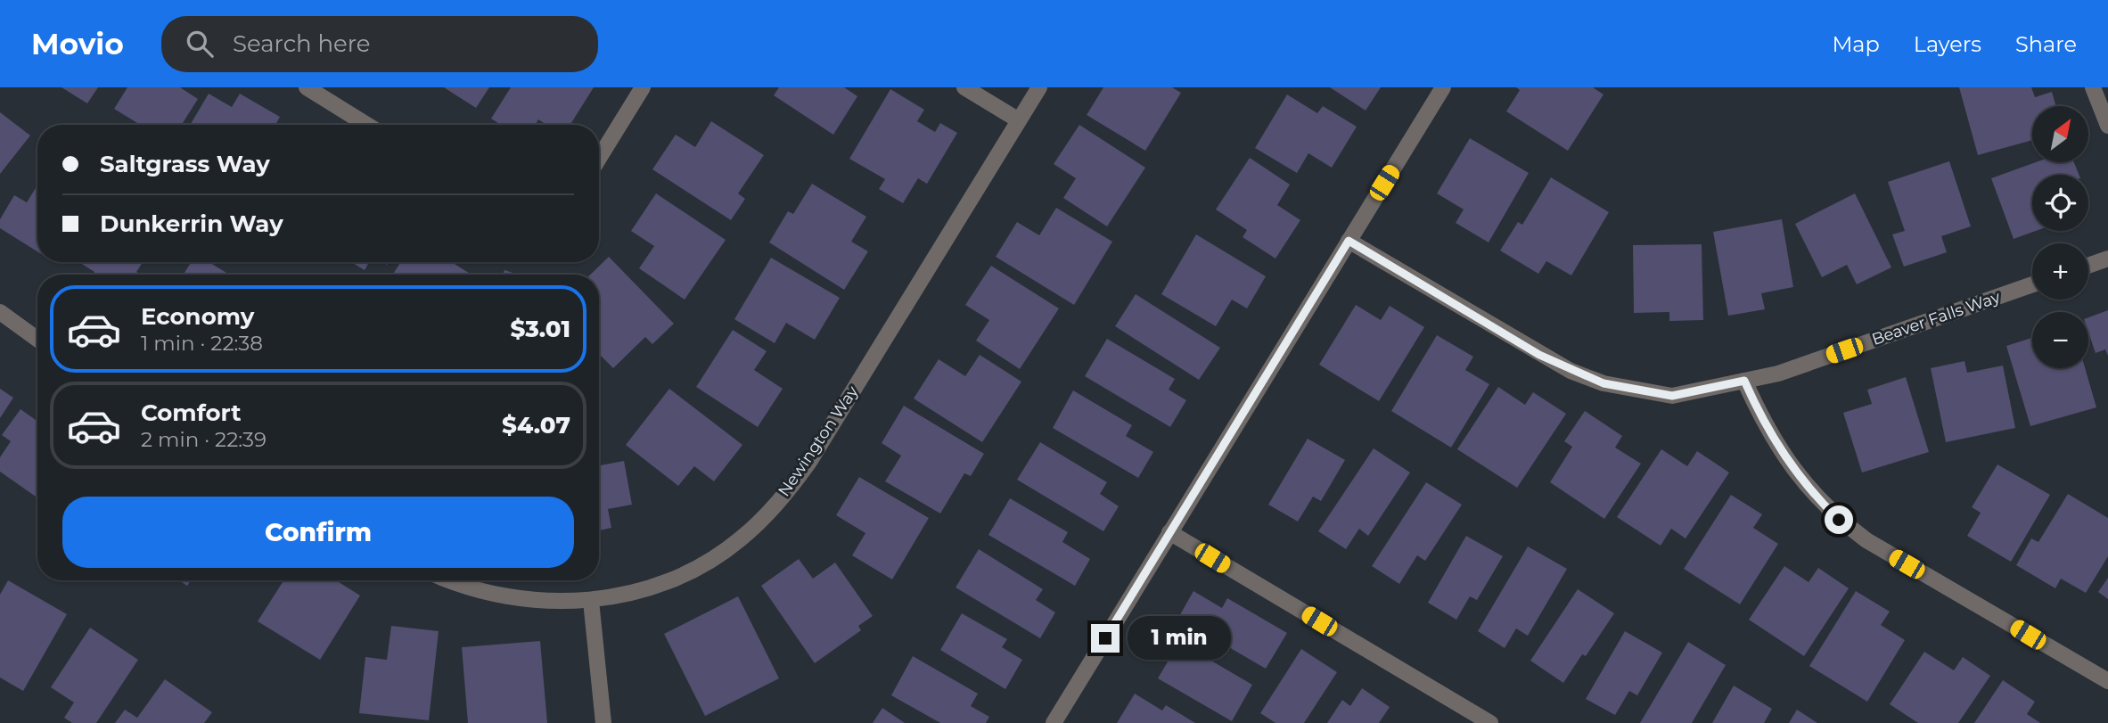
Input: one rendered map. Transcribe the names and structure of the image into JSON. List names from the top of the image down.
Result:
{
  "streets": {
    "street": ["Beaver Falls Way", "Newington Way"]
  },
  "north": "top right",
  "page": {
    "header": "Movio",
    "search": "Search here",
    "nav": ["Map", "Layers", "Share"],
    "map_buttons": ["+", "−"],
    "banner": ["Saltgrass Way", "Dunkerrin Way"],
    "list": [
      {
        "name": "Economy",
        "note": "1 min · 22:38",
        "value": "$3.01"
      },
      {
        "name": "Comfort",
        "note": "2 min · 22:39",
        "value": "$4.07"
      }
    ],
    "buttons": "Confirm",
    "bubble": "1 min"
  }
}
